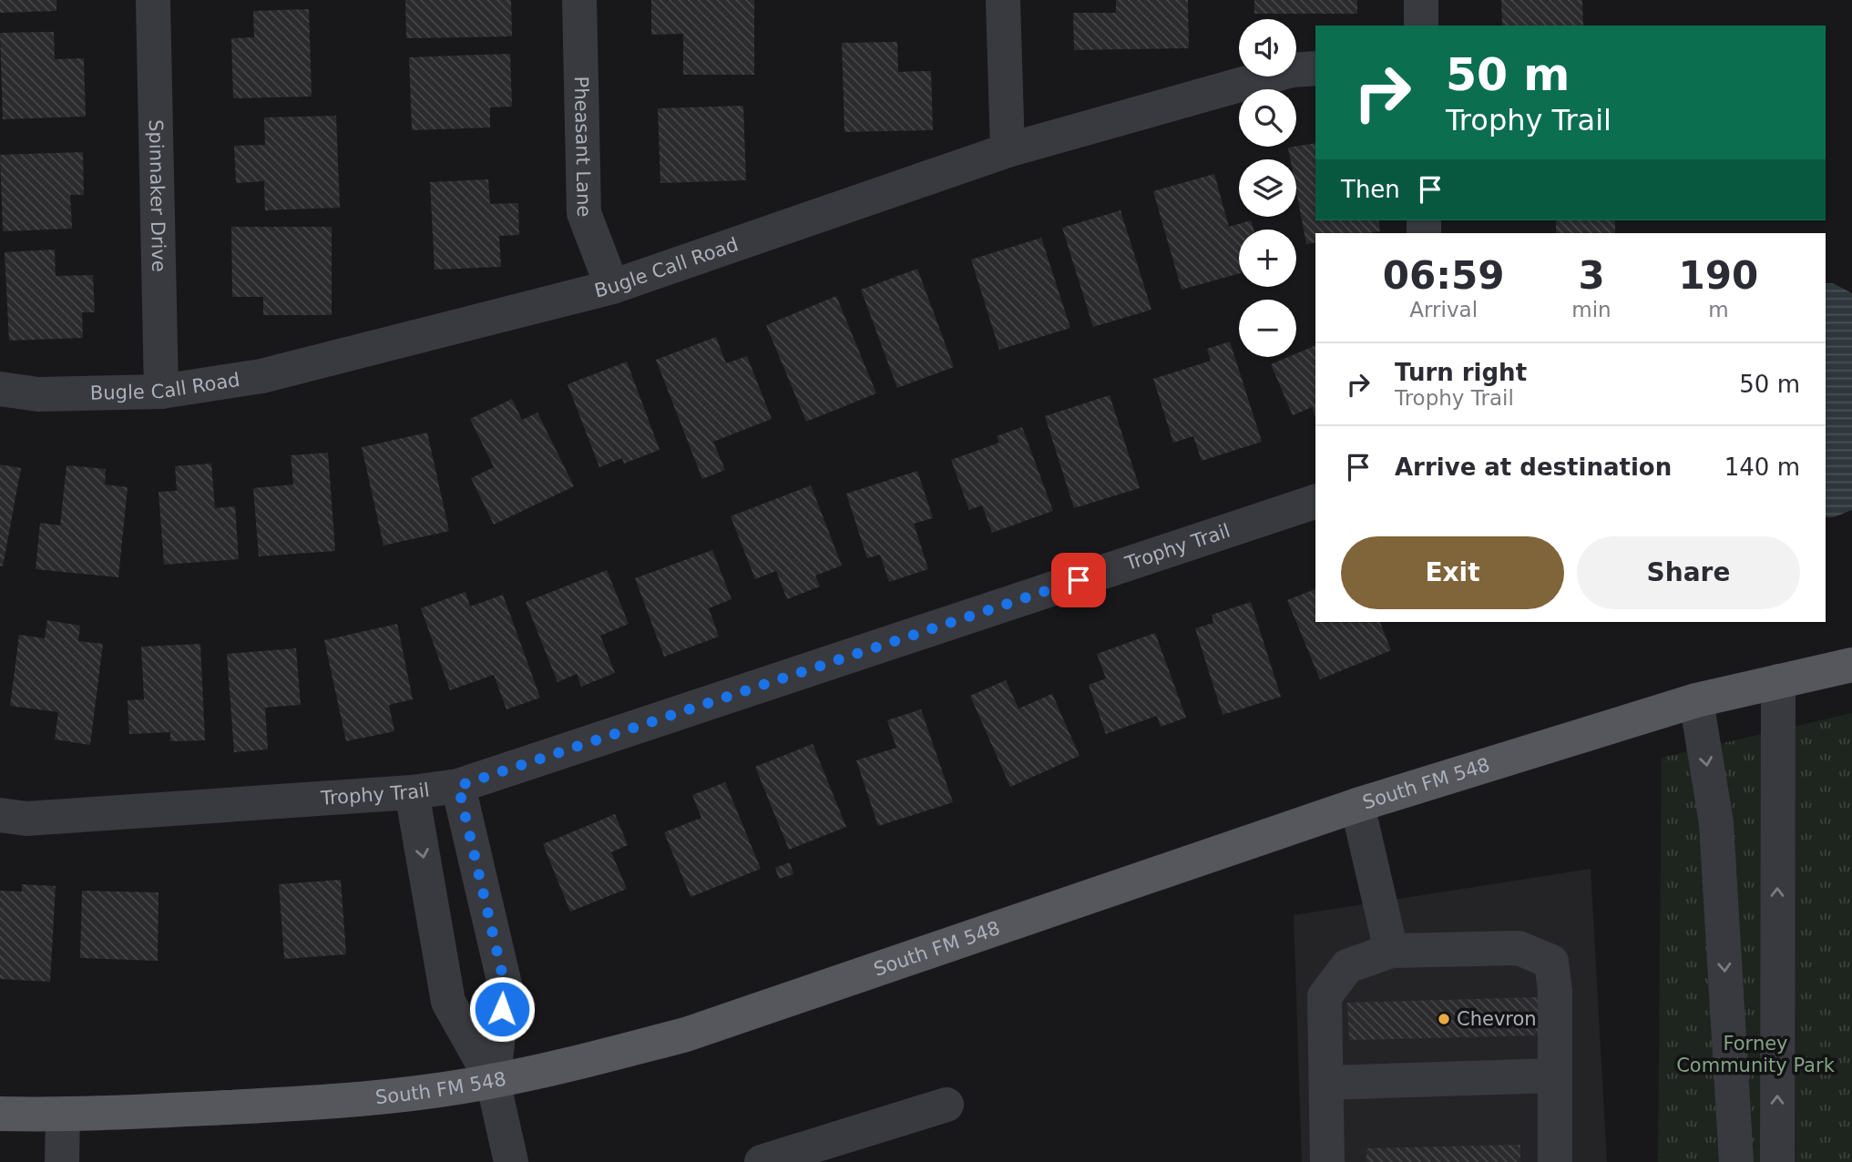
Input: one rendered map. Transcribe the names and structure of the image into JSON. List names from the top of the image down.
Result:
{
  "streets": {
    "main road": ["South FM 548"],
    "street": [
      "Pheasant Lane",
      "Spinnaker Drive",
      "Bugle Call Road",
      "Trophy Trail"
    ]
  },
  "crossings": [
    ["Pheasant Lane", "Bugle Call Road"],
    ["Spinnaker Drive", "Bugle Call Road"]
  ],
  "parks": ["Forney Community Park"],
  "places": ["Chevron"],
  "page": {
    "map_buttons": ["+", "−"],
    "turn": ["50 m", "Trophy Trail"],
    "then": "Then",
    "eta": [
      "06:59",
      "Arrival",
      "3",
      "min",
      "190",
      "m"
    ],
    "list": [
      {
        "name": "Turn right",
        "note": "Trophy Trail",
        "value": "50 m"
      },
      {
        "name": "Arrive at destination",
        "value": "140 m"
      }
    ],
    "buttons": ["Exit", "Share"]
  }
}
